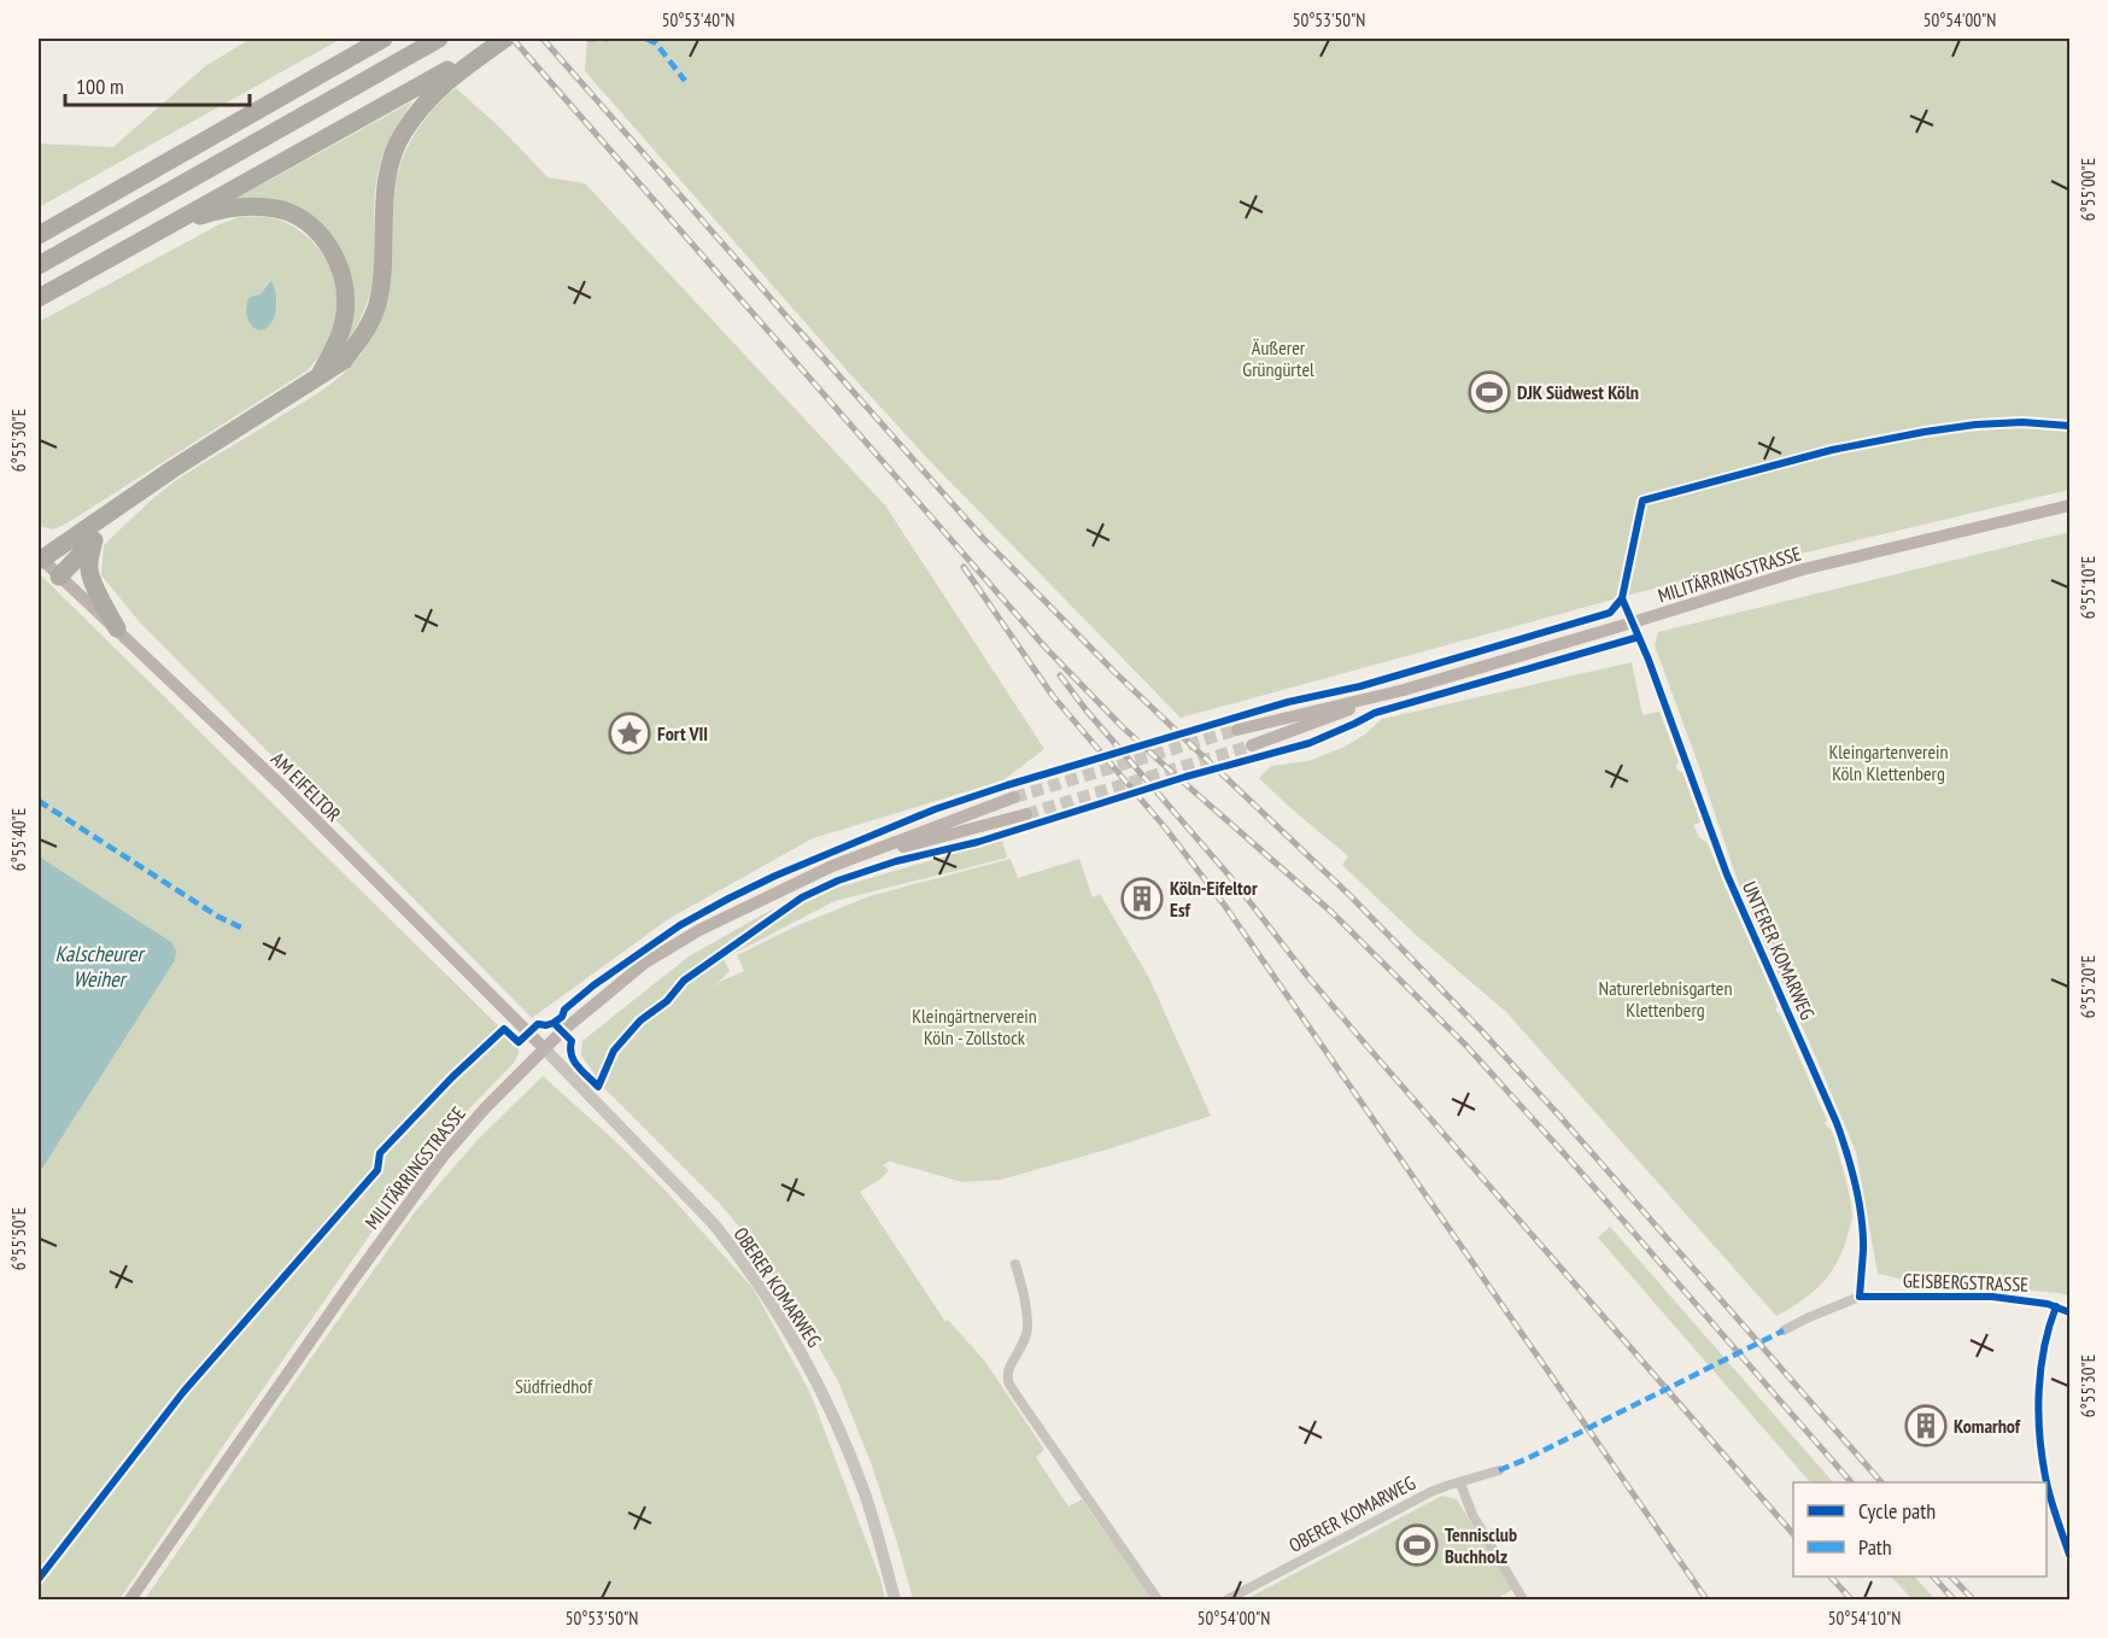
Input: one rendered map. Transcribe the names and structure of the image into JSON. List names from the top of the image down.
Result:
{
  "streets": {
    "main road": ["MILITÄRRINGSTRASSE", "AM EIFELTOR"],
    "street": ["UNTERER KOMARWEG", "GEISBERGSTRASSE", "OBERER KOMARWEG"]
  },
  "crossings": [
    ["MILITÄRRINGSTRASSE", "AM EIFELTOR"],
    ["MILITÄRRINGSTRASSE", "UNTERER KOMARWEG"],
    ["MILITÄRRINGSTRASSE", "OBERER KOMARWEG"],
    ["AM EIFELTOR", "OBERER KOMARWEG"],
    ["UNTERER KOMARWEG", "GEISBERGSTRASSE"]
  ],
  "water": ["Kalscheurer Weiher"],
  "parks": [
    "Äußerer Grüngürtel",
    "Kleingartenverein Köln Klettenberg",
    "Naturerlebnisgarten Klettenberg",
    "Kleingärtnerverein Köln - Zollstock",
    "Südfriedhof"
  ],
  "places": {
    "sports": ["DJK Südwest Köln", "Tennisclub Buchholz"],
    "place": ["Fort VII"],
    "building": ["Köln-Eifeltor Esf", "Komarhof"]
  },
  "legend": ["Cycle path", "Path"],
  "scale_bar": "100 m",
  "coordinates": [
    "50°53'40\"N",
    "50°53'50\"N",
    "50°54'00\"N",
    "6°55'00\"E",
    "6°55'30\"E",
    "6°55'10\"E",
    "6°55'40\"E",
    "6°55'20\"E",
    "6°55'50\"E",
    "50°54'10\"N"
  ]
}
